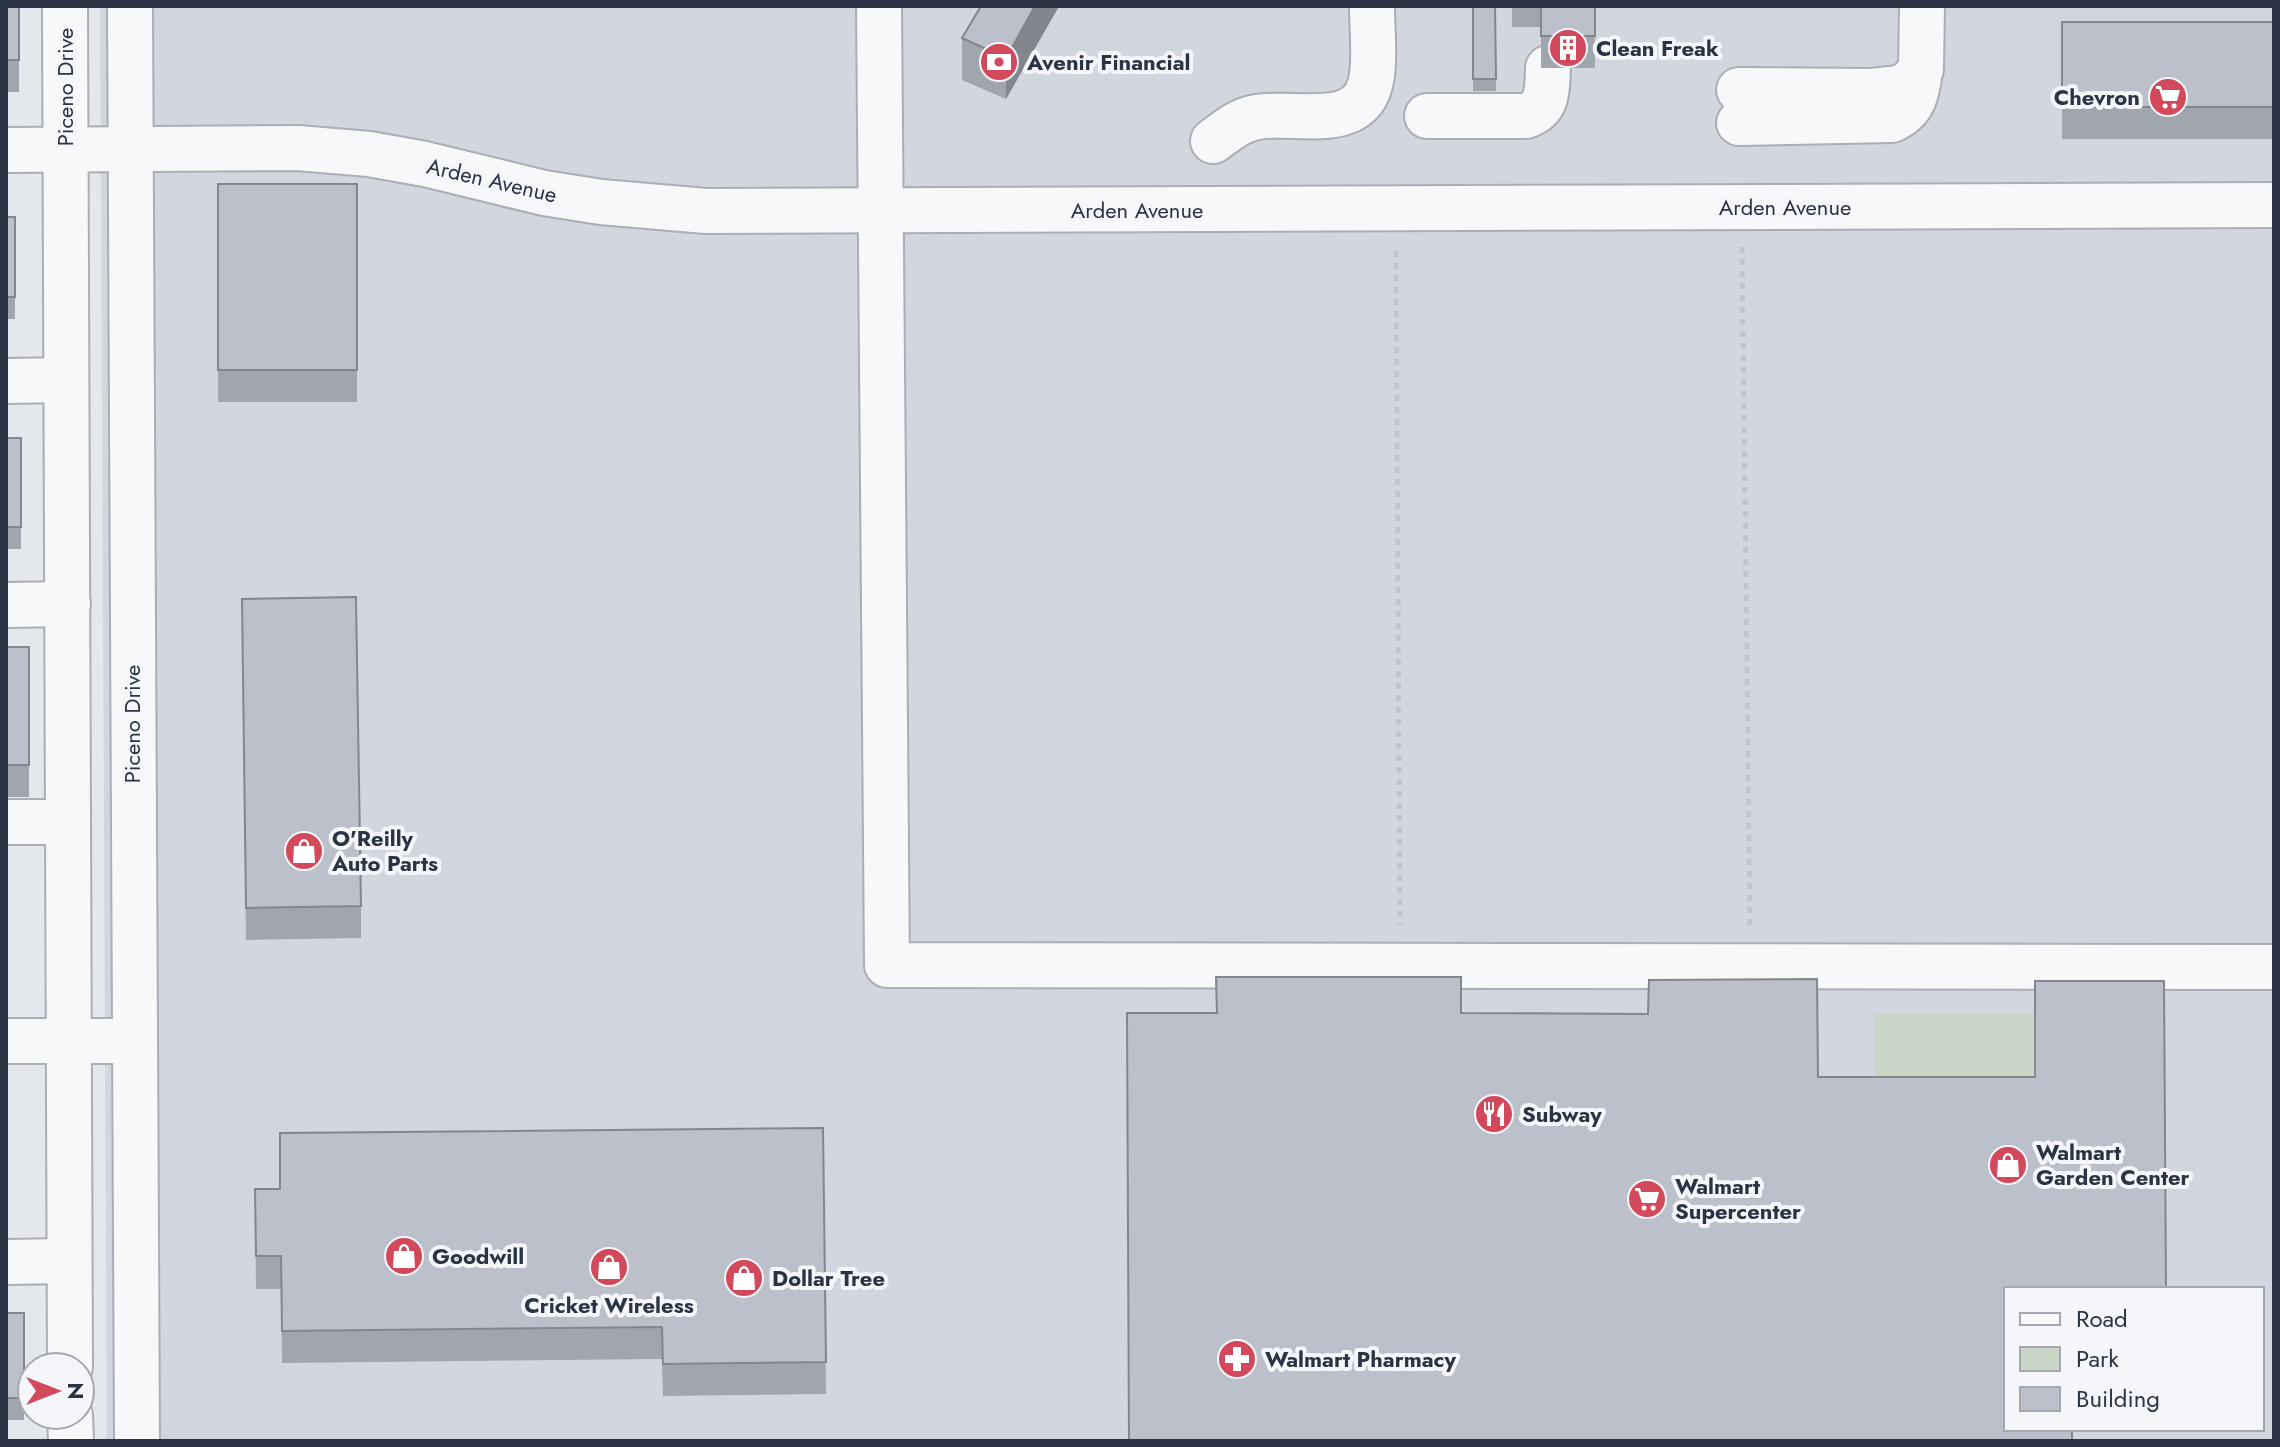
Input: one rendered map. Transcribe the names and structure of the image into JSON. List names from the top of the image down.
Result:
{
  "streets": {
    "street": ["Piceno Drive", "Arden Avenue"]
  },
  "crossings": [
    ["Piceno Drive", "Arden Avenue"]
  ],
  "places": {
    "building": ["Clean Freak"],
    "bank": ["Avenir Financial"],
    "supermarket": ["Chevron", "Walmart Supercenter"],
    "shop": [
      "O'Reilly Auto Parts",
      "Walmart Garden Center",
      "Goodwill",
      "Cricket Wireless",
      "Dollar Tree"
    ],
    "restaurant": ["Subway"],
    "pharmacy": ["Walmart Pharmacy"]
  },
  "legend": ["Road", "Park", "Building"],
  "north": "right"
}
